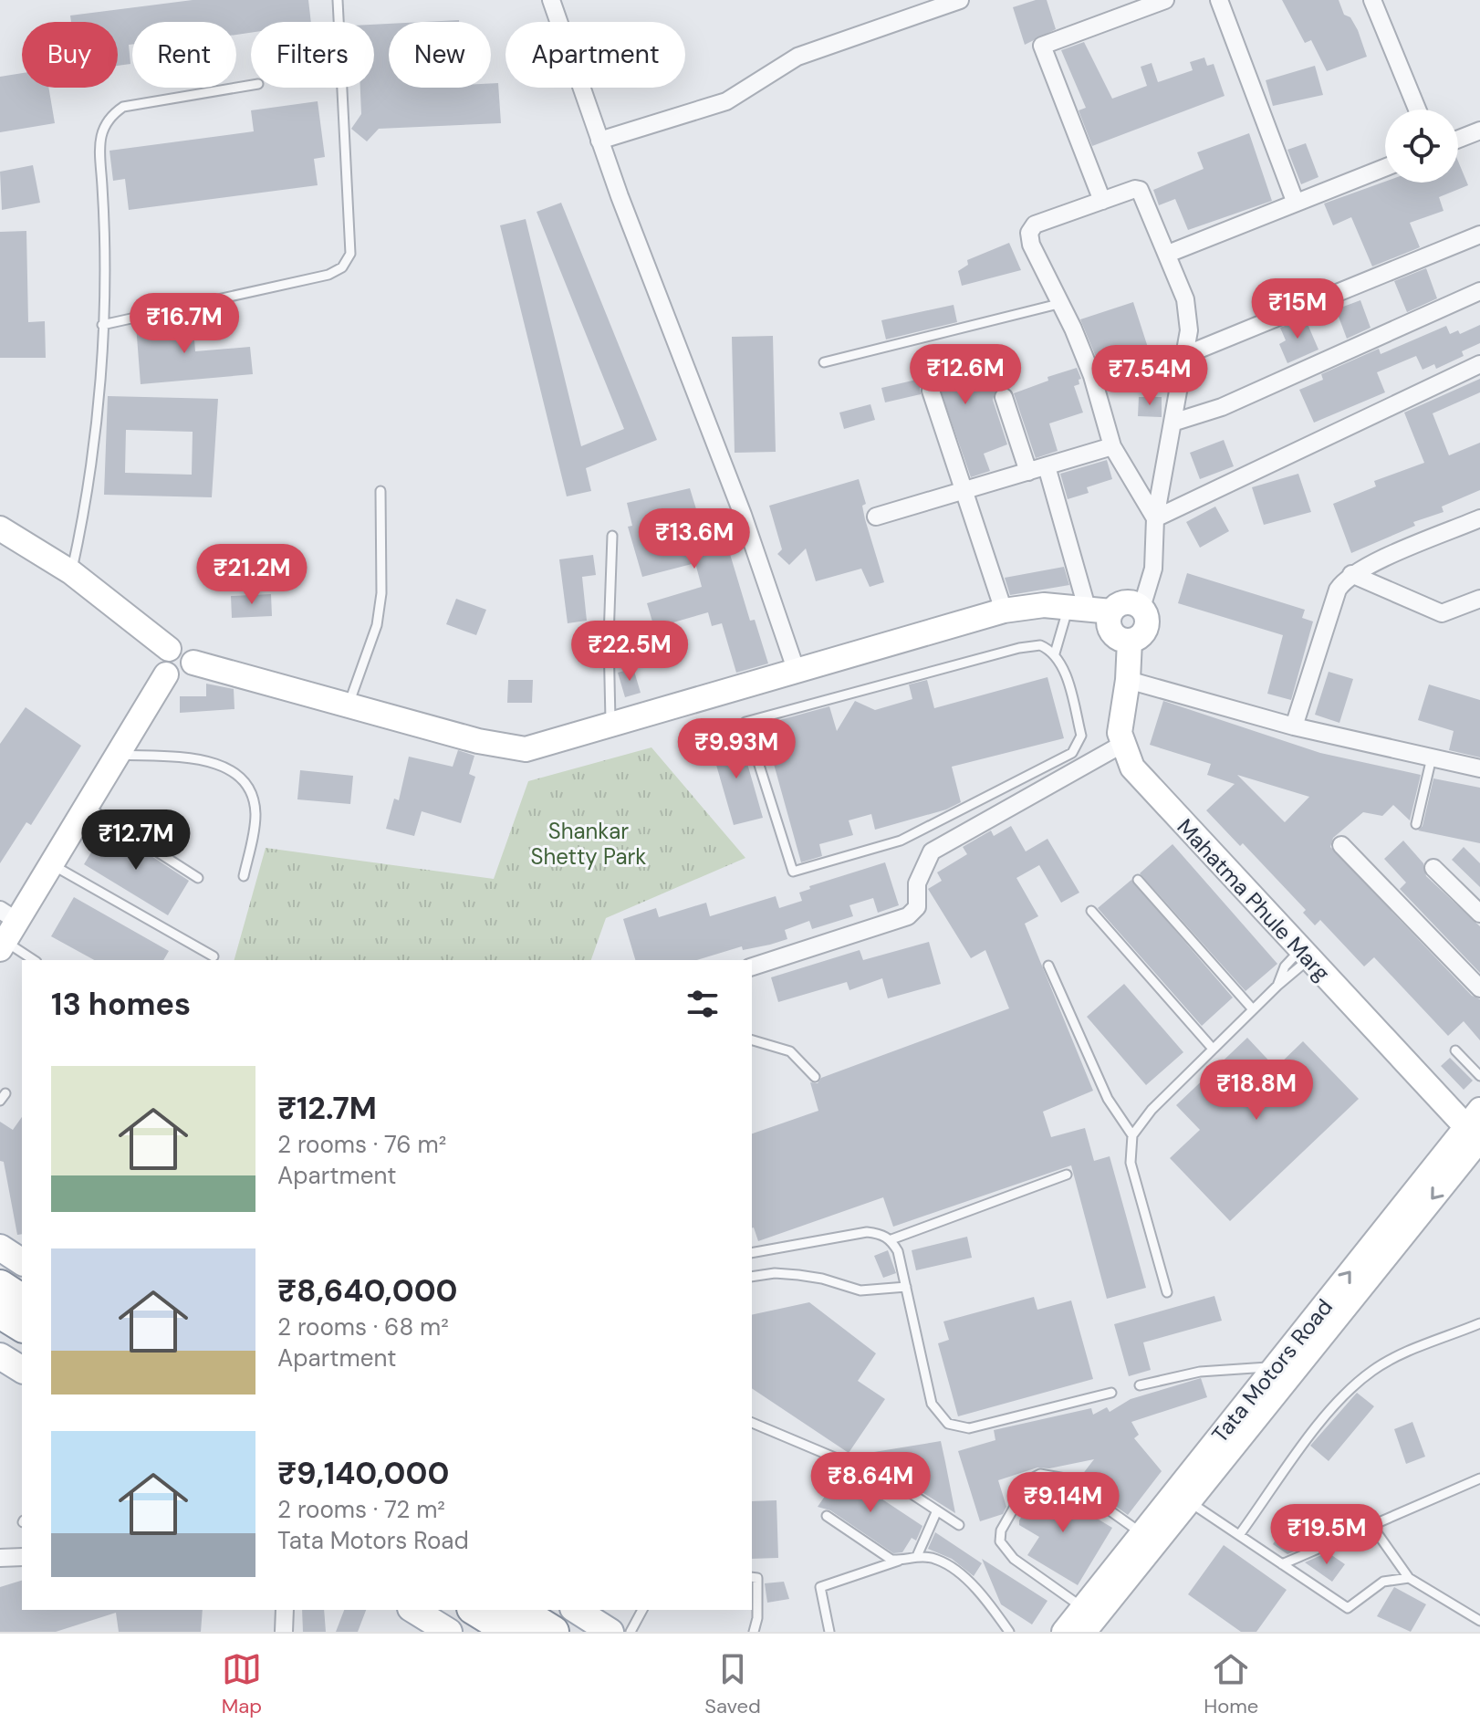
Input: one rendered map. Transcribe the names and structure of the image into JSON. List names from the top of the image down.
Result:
{
  "streets": {
    "street": ["Mahatma Phule Marg", "Tata Motors Road"]
  },
  "crossings": [
    ["Mahatma Phule Marg", "Tata Motors Road"]
  ],
  "parks": ["Shankar Shetty Park"],
  "page": {
    "chip": [
      "Buy",
      "Rent",
      "Filters",
      "New",
      "Apartment"
    ],
    "price": [
      "₹15M",
      "₹16.7M",
      "₹12.6M",
      "₹7.54M",
      "₹13.6M",
      "₹21.2M",
      "₹22.5M",
      "₹9.93M",
      "₹12.7M",
      "₹18.8M",
      "₹8.64M",
      "₹9.14M",
      "₹19.5M"
    ],
    "heading": "13 homes",
    "list": [
      {
        "name": "₹12.7M",
        "note": "2 rooms · 76 m² · Apartment"
      },
      {
        "name": "₹8,640,000",
        "note": "2 rooms · 68 m² · Apartment"
      },
      {
        "name": "₹9,140,000",
        "note": "2 rooms · 72 m² · Tata Motors Road"
      }
    ],
    "tabs": ["Map", "Saved", "Home"]
  }
}
